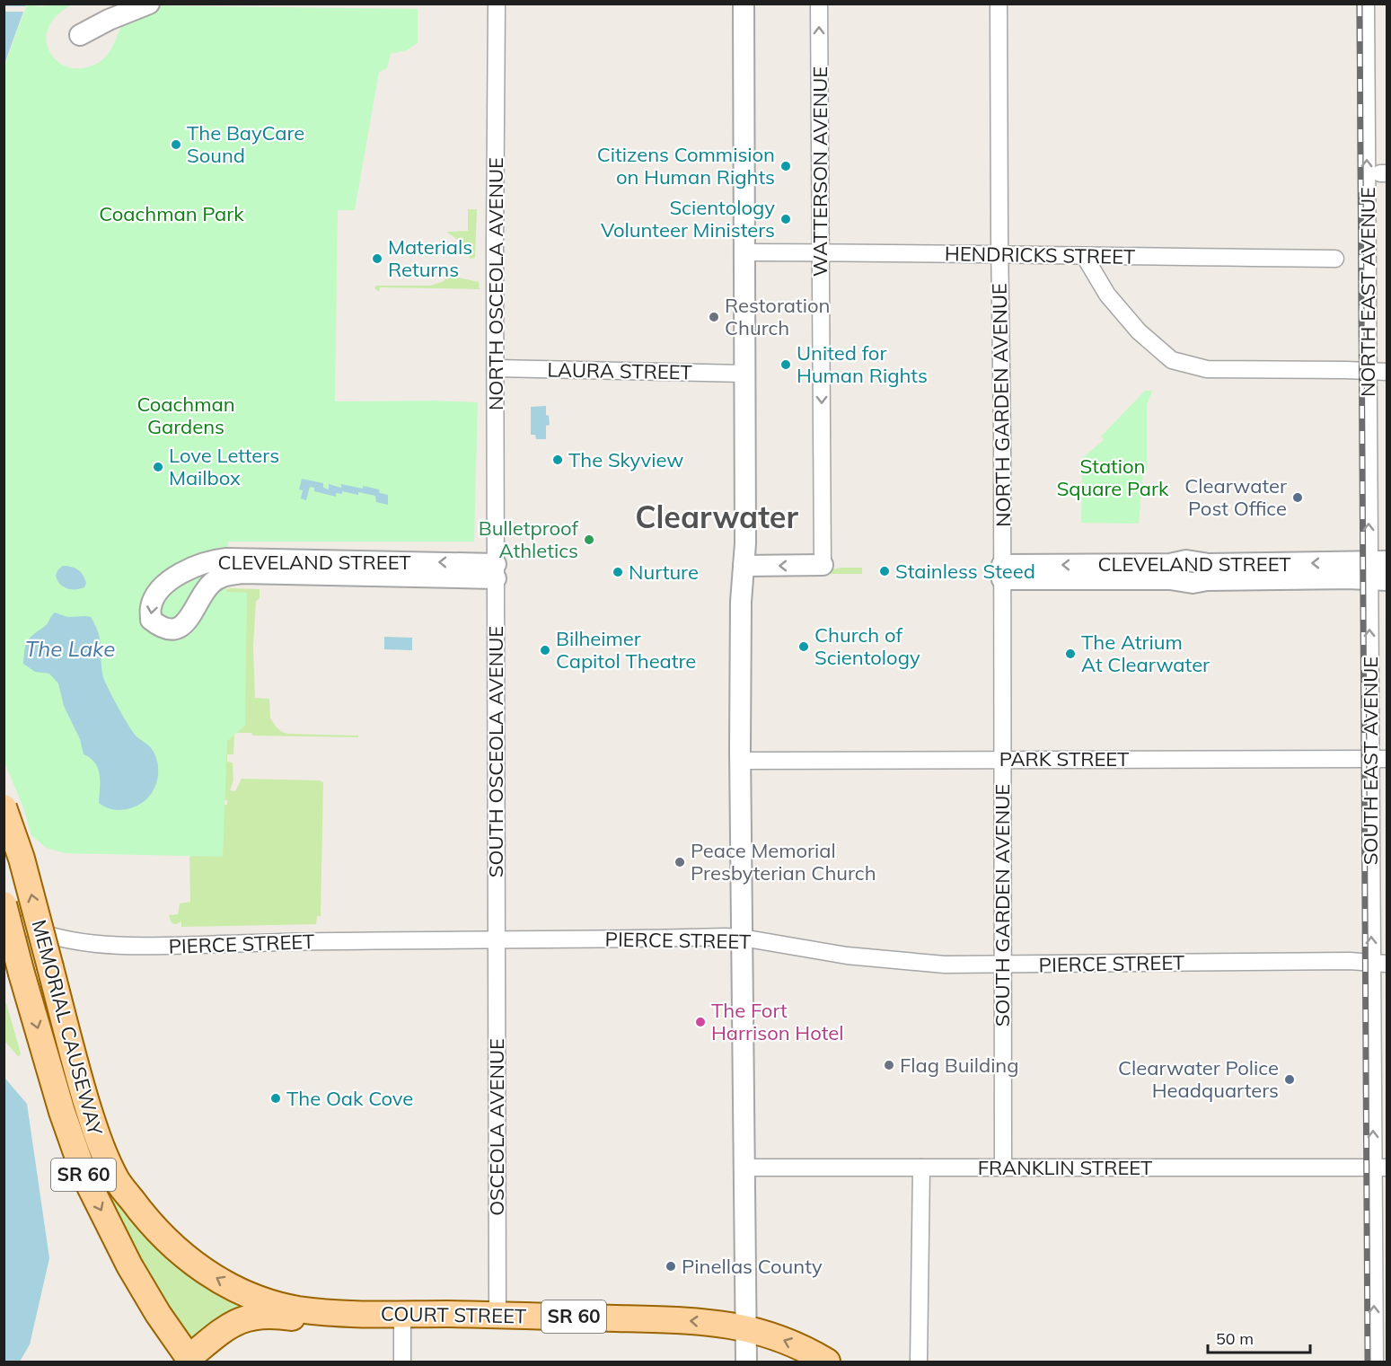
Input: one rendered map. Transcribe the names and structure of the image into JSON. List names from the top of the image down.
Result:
{
  "streets": {
    "main road": ["MEMORIAL CAUSEWAY", "SR 60", "COURT STREET"],
    "street": [
      "WATTERSON AVENUE",
      "HENDRICKS STREET",
      "NORTH OSCEOLA AVENUE",
      "NORTH EAST AVENUE",
      "LAURA STREET",
      "NORTH GARDEN AVENUE",
      "CLEVELAND STREET",
      "SOUTH OSCEOLA AVENUE",
      "PARK STREET",
      "SOUTH EAST AVENUE",
      "SOUTH GARDEN AVENUE",
      "PIERCE STREET",
      "OSCEOLA AVENUE",
      "FRANKLIN STREET"
    ]
  },
  "crossings": [
    ["WATTERSON AVENUE", "HENDRICKS STREET"],
    ["HENDRICKS STREET", "NORTH GARDEN AVENUE"],
    ["NORTH OSCEOLA AVENUE", "LAURA STREET"],
    ["NORTH OSCEOLA AVENUE", "CLEVELAND STREET"],
    ["NORTH OSCEOLA AVENUE", "SOUTH OSCEOLA AVENUE"],
    ["NORTH EAST AVENUE", "CLEVELAND STREET"],
    ["NORTH EAST AVENUE", "SOUTH EAST AVENUE"],
    ["NORTH GARDEN AVENUE", "CLEVELAND STREET"],
    ["NORTH GARDEN AVENUE", "SOUTH GARDEN AVENUE"],
    ["CLEVELAND STREET", "SOUTH OSCEOLA AVENUE"],
    ["CLEVELAND STREET", "SOUTH EAST AVENUE"],
    ["CLEVELAND STREET", "SOUTH GARDEN AVENUE"],
    ["SOUTH OSCEOLA AVENUE", "PIERCE STREET"],
    ["SOUTH OSCEOLA AVENUE", "OSCEOLA AVENUE"],
    ["PARK STREET", "SOUTH EAST AVENUE"],
    ["PARK STREET", "SOUTH GARDEN AVENUE"],
    ["SOUTH EAST AVENUE", "PIERCE STREET"],
    ["SOUTH EAST AVENUE", "FRANKLIN STREET"],
    ["SOUTH GARDEN AVENUE", "PIERCE STREET"],
    ["SOUTH GARDEN AVENUE", "FRANKLIN STREET"],
    ["PIERCE STREET", "OSCEOLA AVENUE"],
    ["MEMORIAL CAUSEWAY", "COURT STREET"],
    ["OSCEOLA AVENUE", "COURT STREET"]
  ],
  "one_way": ["NORTH EAST AVENUE", "SOUTH EAST AVENUE", "COURT STREET"],
  "districts": ["Clearwater"],
  "water": ["The Lake"],
  "parks": ["Coachman Park", "Coachman Gardens", "Station Square Park"],
  "places": [
    "The BayCare Sound",
    "Citizens Commision on Human Rights",
    "Scientology Volunteer Ministers",
    "Materials Returns",
    "Restoration Church",
    "United for Human Rights",
    "The Skyview",
    "Love Letters Mailbox",
    "Clearwater Post Office",
    "Bulletproof Athletics",
    "Stainless Steed",
    "Nurture",
    "Church of Scientology",
    "Bilheimer Capitol Theatre",
    "The Atrium At Clearwater",
    "Peace Memorial Presbyterian Church",
    "The Fort Harrison Hotel",
    "Flag Building",
    "Clearwater Police Headquarters",
    "The Oak Cove",
    "Pinellas County"
  ],
  "scale_bar": "50 m"
}
